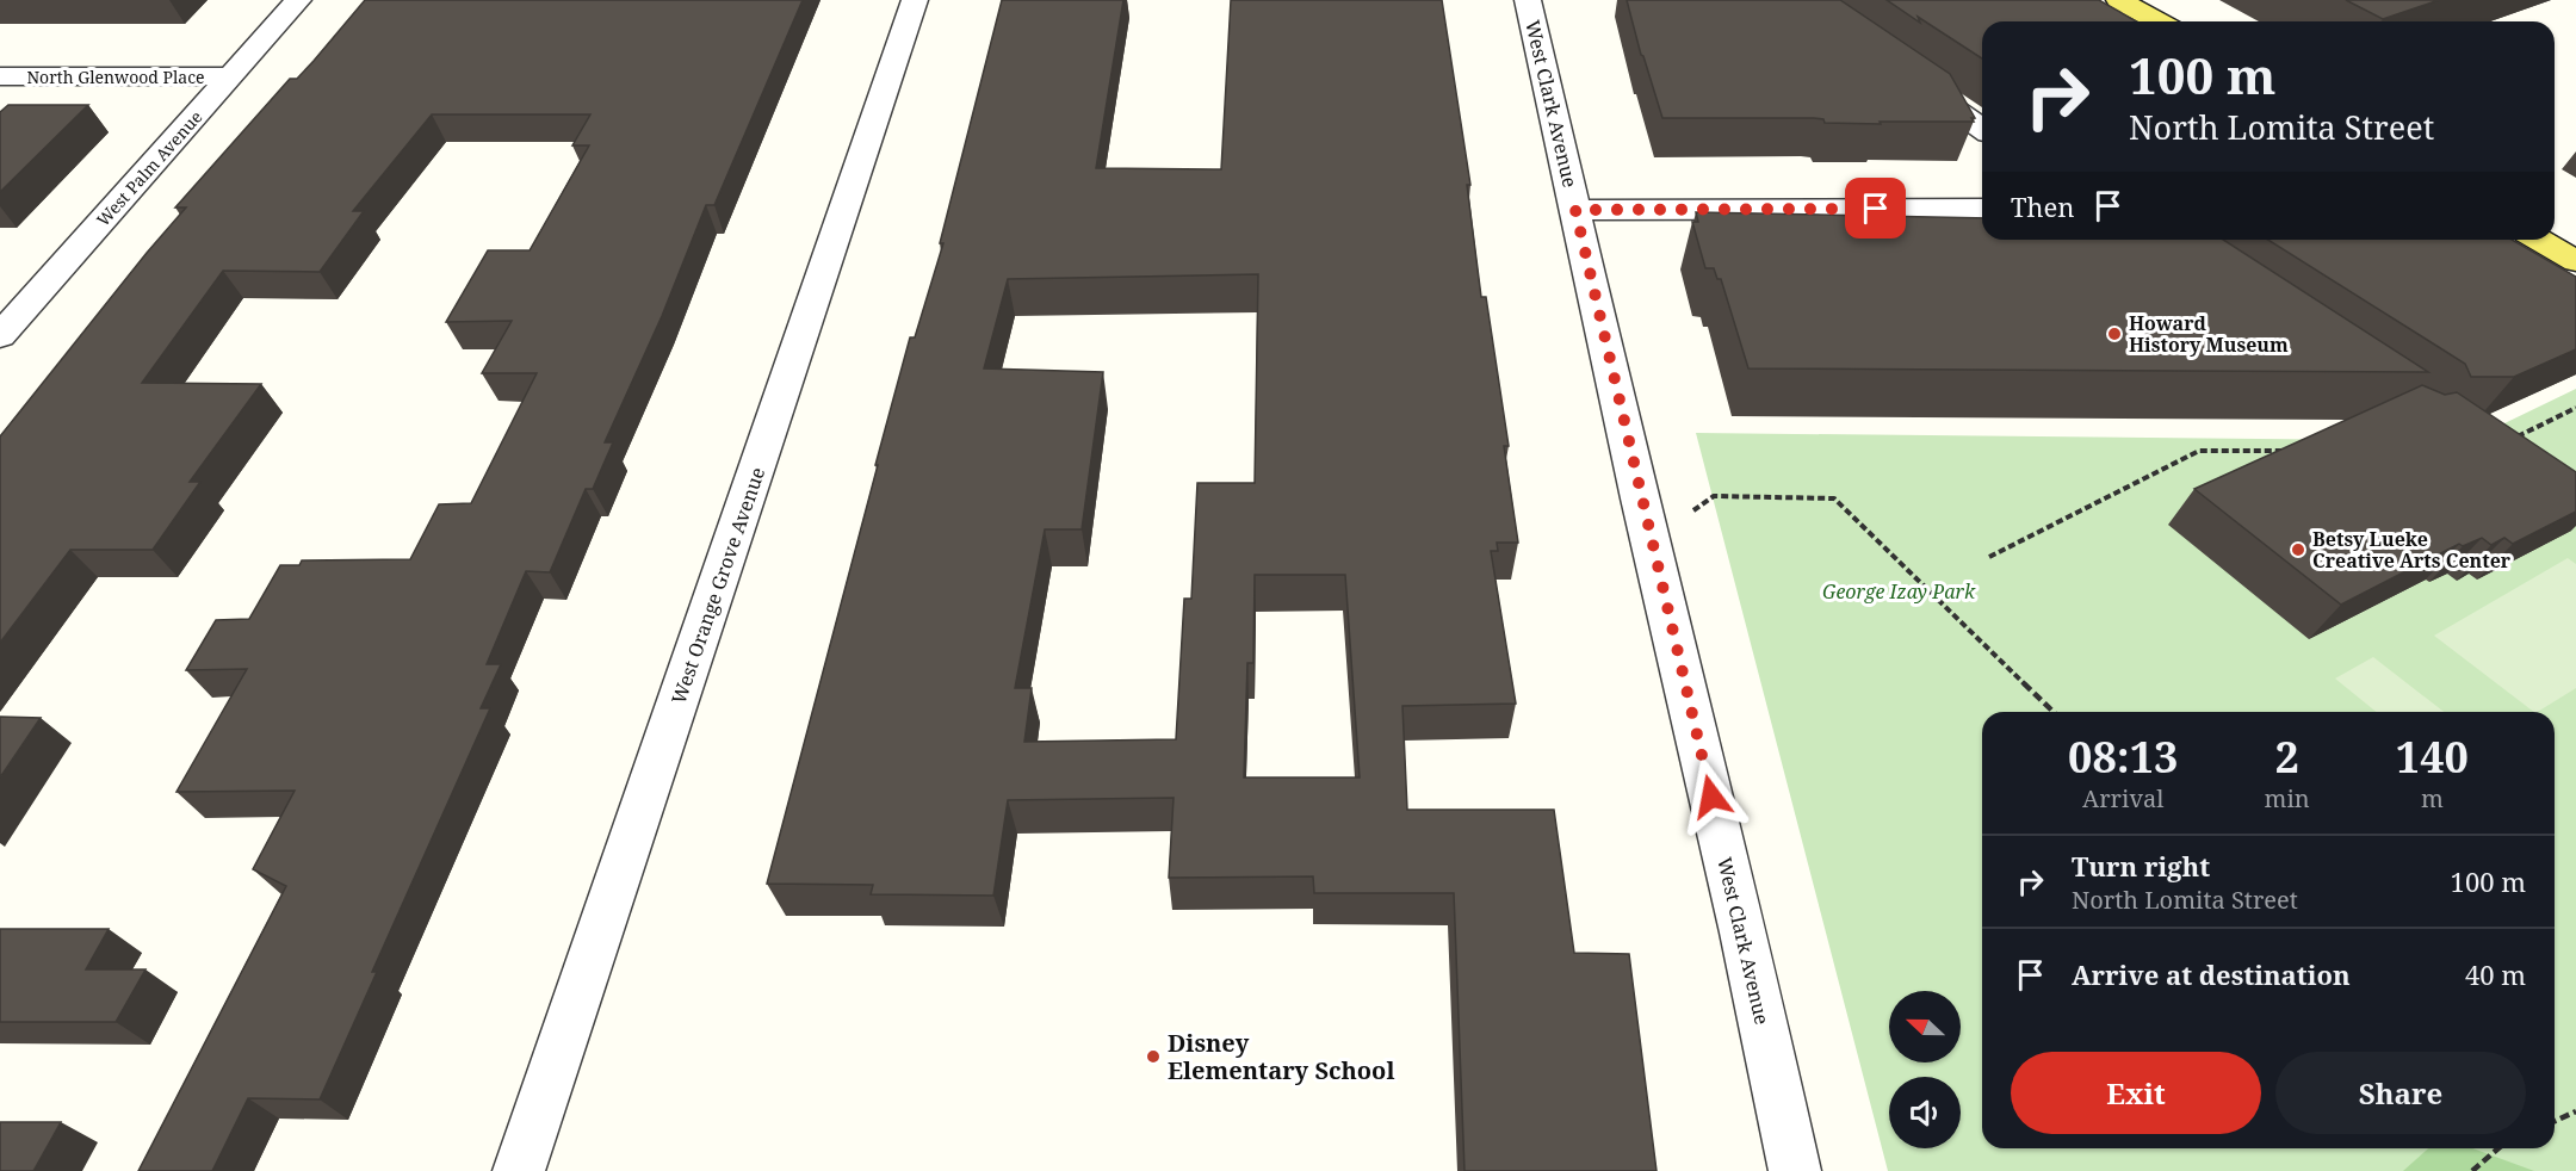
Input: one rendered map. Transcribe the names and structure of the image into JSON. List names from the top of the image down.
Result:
{
  "streets": {
    "street": [
      "North Glenwood Place",
      "West Clark Avenue",
      "West Palm Avenue",
      "West Orange Grove Avenue"
    ]
  },
  "crossings": [
    ["North Glenwood Place", "West Palm Avenue"]
  ],
  "parks": ["George Izay Park"],
  "places": ["Howard History Museum", "Betsy Lueke Creative Arts Center", "Disney Elementary School"],
  "north": "left",
  "page": {
    "turn": ["100 m", "North Lomita Street"],
    "then": "Then",
    "eta": [
      "08:13",
      "Arrival",
      "2",
      "min",
      "140",
      "m"
    ],
    "list": [
      {
        "name": "Turn right",
        "note": "North Lomita Street",
        "value": "100 m"
      },
      {
        "name": "Arrive at destination",
        "value": "40 m"
      }
    ],
    "buttons": ["Exit", "Share"]
  }
}
